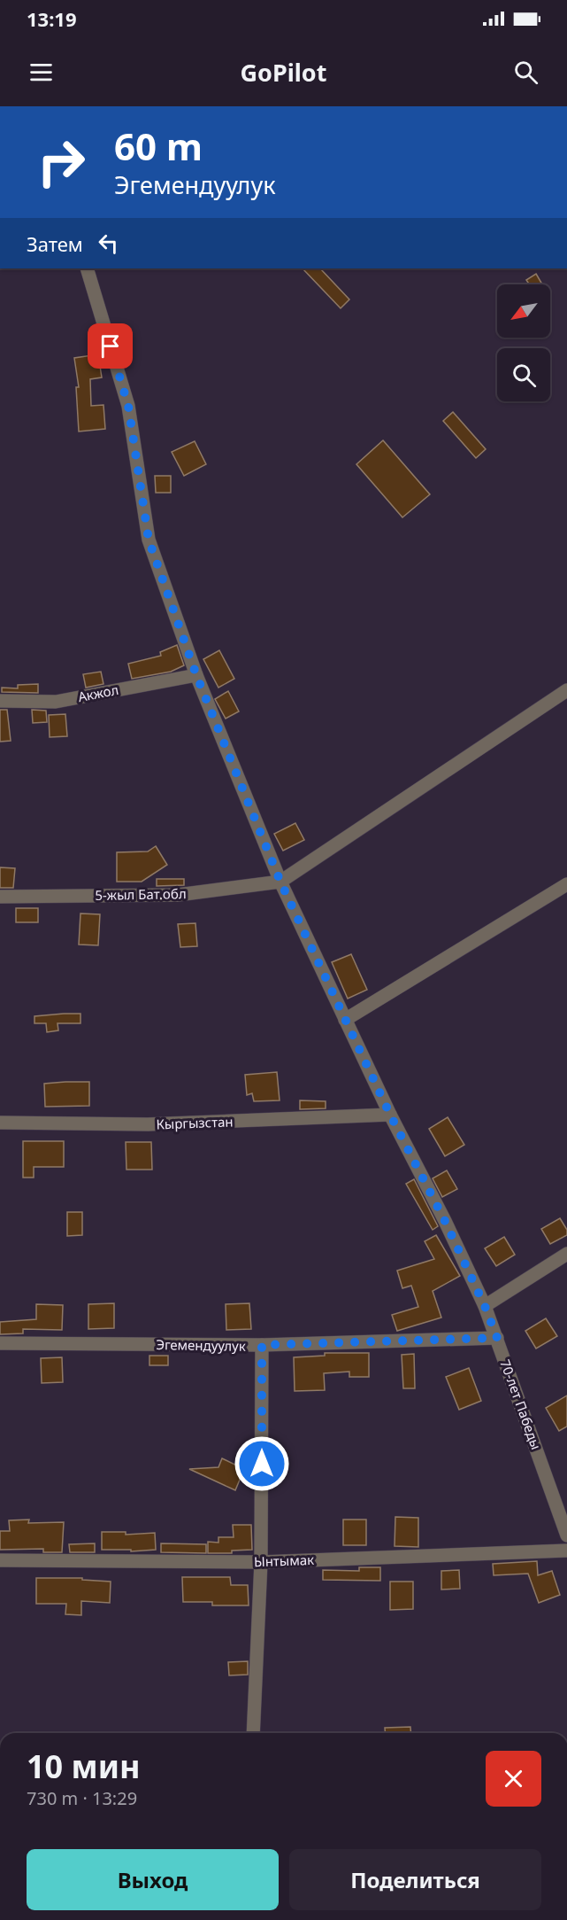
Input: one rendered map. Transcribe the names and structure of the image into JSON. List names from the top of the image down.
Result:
{
  "streets": {
    "street": [
      "Акжол",
      "5-жыл Бат.обл",
      "Кыргызстан",
      "Эгемендуулук",
      "70-лет Пабеды",
      "Ынтымак"
    ]
  },
  "crossings": [
    ["Акжол", "70-лет Пабеды"],
    ["5-жыл Бат.обл", "70-лет Пабеды"],
    ["Кыргызстан", "70-лет Пабеды"],
    ["Эгемендуулук", "70-лет Пабеды"]
  ],
  "north": "bottom left",
  "page": {
    "status": "13:19",
    "header": "GoPilot",
    "turn": ["60 m", "Эгемендуулук"],
    "then": "Затем",
    "heading": ["10 мин", "730 m · 13:29"],
    "buttons": ["Выход", "Поделиться"]
  }
}
